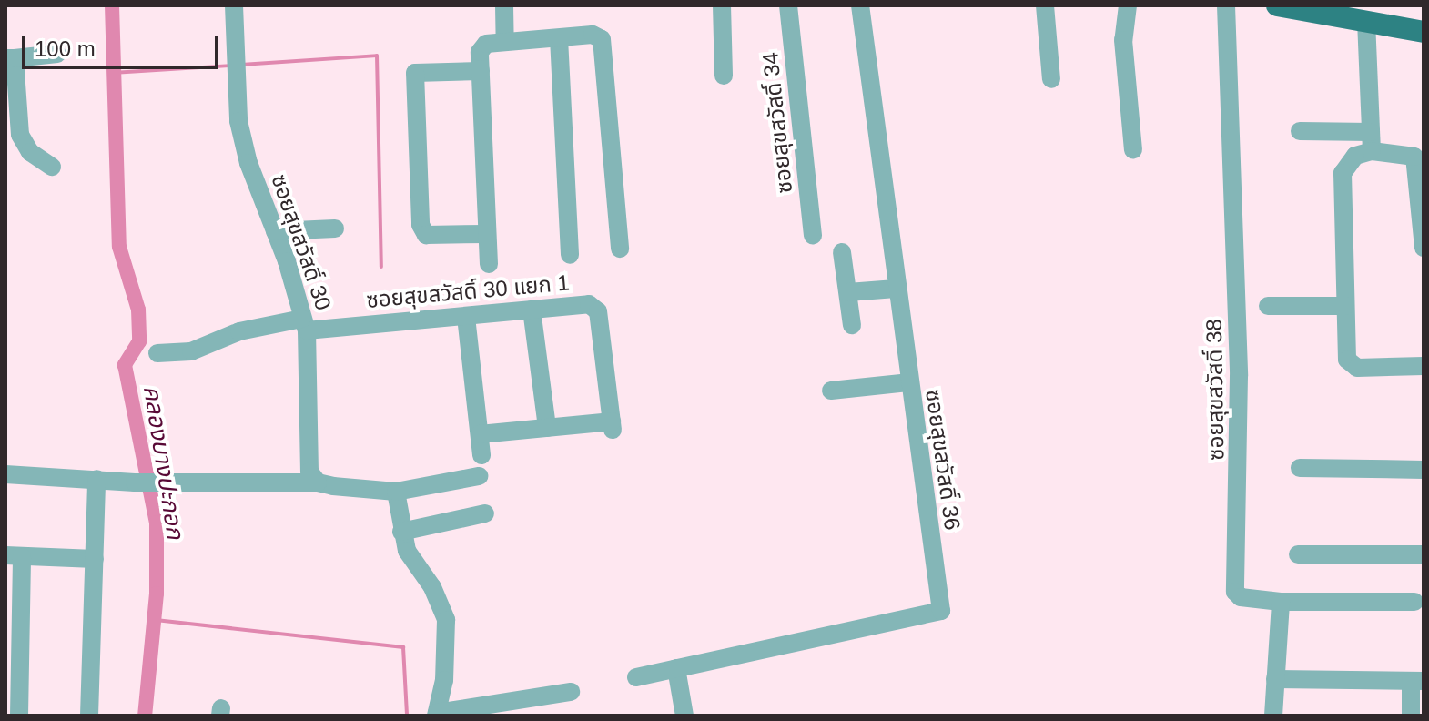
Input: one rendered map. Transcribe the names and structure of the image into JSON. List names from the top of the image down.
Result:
{
  "streets": {
    "street": [
      "ซอยสุขสวัสดิ์ 34",
      "ซอยสุขสวัสดิ์ 30",
      "ซอยสุขสวัสดิ์ 30 แยก 1",
      "ซอยสุขสวัสดิ์ 38",
      "ซอยสุขสวัสดิ์ 36"
    ]
  },
  "crossings": [
    ["ซอยสุขสวัสดิ์ 30", "ซอยสุขสวัสดิ์ 30 แยก 1"]
  ],
  "water": ["คลองบางปะกอก"],
  "scale_bar": "100 m"
}
